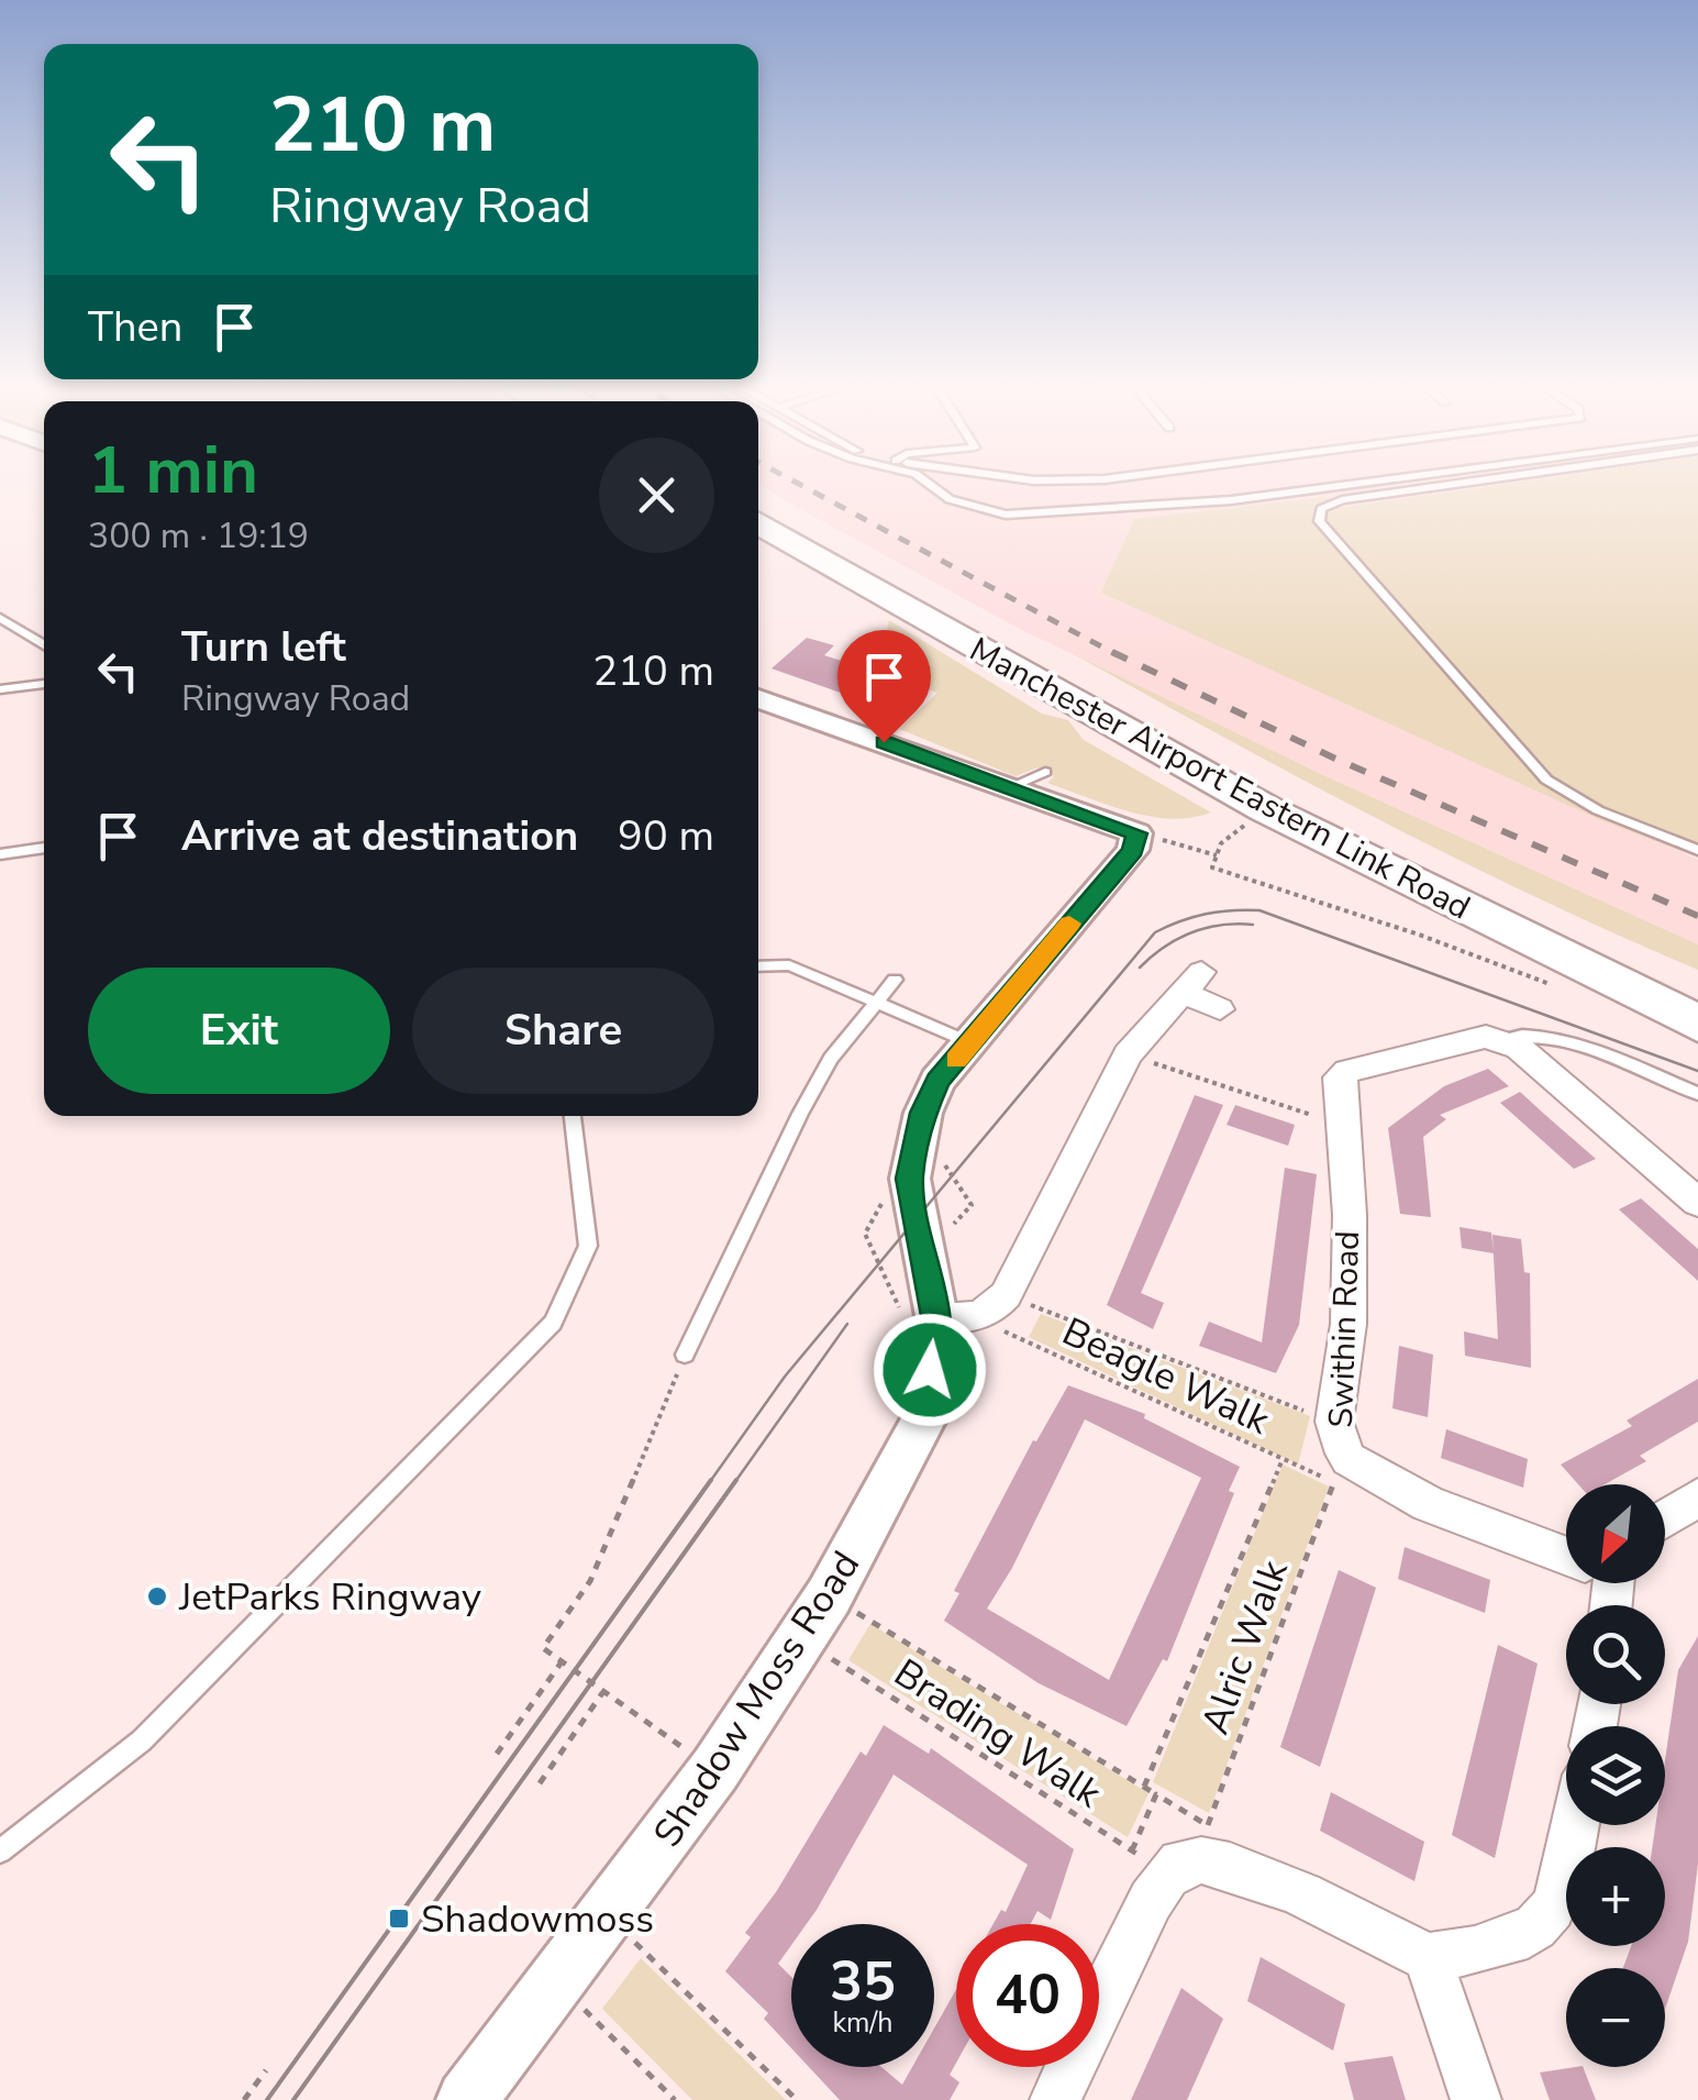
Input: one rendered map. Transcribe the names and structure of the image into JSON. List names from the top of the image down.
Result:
{
  "streets": {
    "highway": ["Manchester Airport Eastern Link Road"],
    "street": ["Swithin Road", "Shadow Moss Road"],
    "path": ["Beagle Walk", "Alric Walk", "Brading Walk"]
  },
  "crossings": [
    ["Swithin Road", "Beagle Walk"],
    ["Swithin Road", "Alric Walk"],
    ["Beagle Walk", "Alric Walk"],
    ["Beagle Walk", "Shadow Moss Road"],
    ["Alric Walk", "Brading Walk"],
    ["Shadow Moss Road", "Brading Walk"]
  ],
  "places": {
    "other": ["JetParks Ringway"],
    "transit": ["Shadowmoss"]
  },
  "north": "bottom left",
  "page": {
    "turn": ["210 m", "Ringway Road"],
    "then": "Then",
    "heading": ["1 min", "300 m · 19:19"],
    "list": [
      {
        "name": "Turn left",
        "note": "Ringway Road",
        "value": "210 m"
      },
      {
        "name": "Arrive at destination",
        "value": "90 m"
      }
    ],
    "buttons": ["Exit", "Share"],
    "map_buttons": ["+", "−"],
    "speed": "35 km/h",
    "limit": "40"
  }
}
